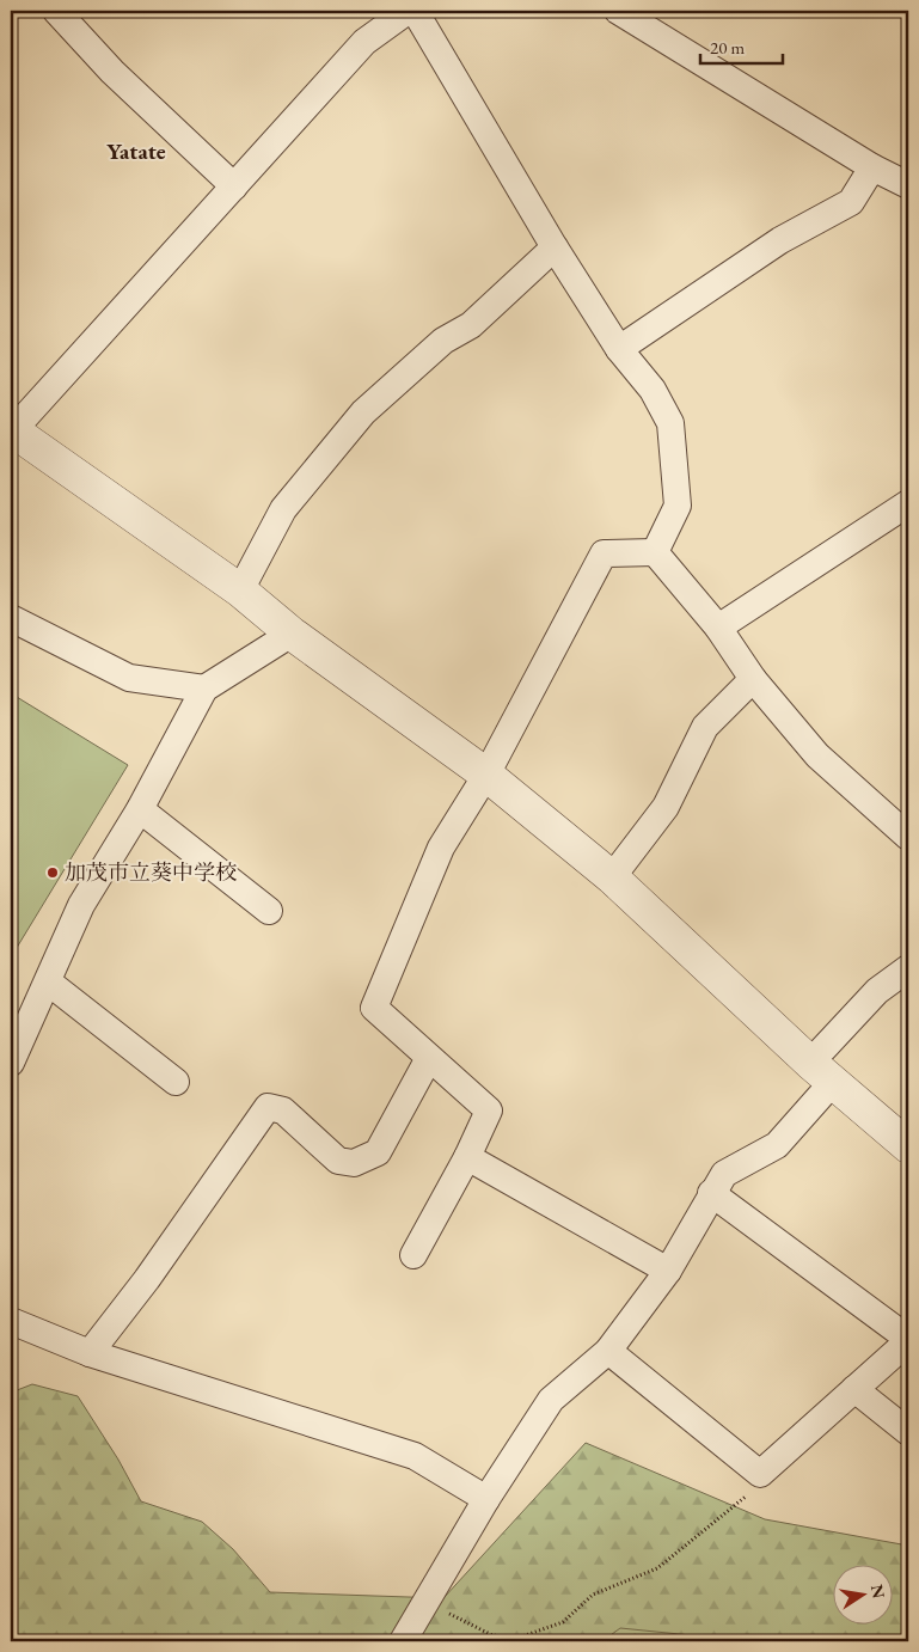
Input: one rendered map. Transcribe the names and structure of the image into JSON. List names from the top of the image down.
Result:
{
  "districts": ["Yatate"],
  "places": ["加茂市立葵中学校"],
  "scale_bar": "20 m",
  "north": "right"
}
